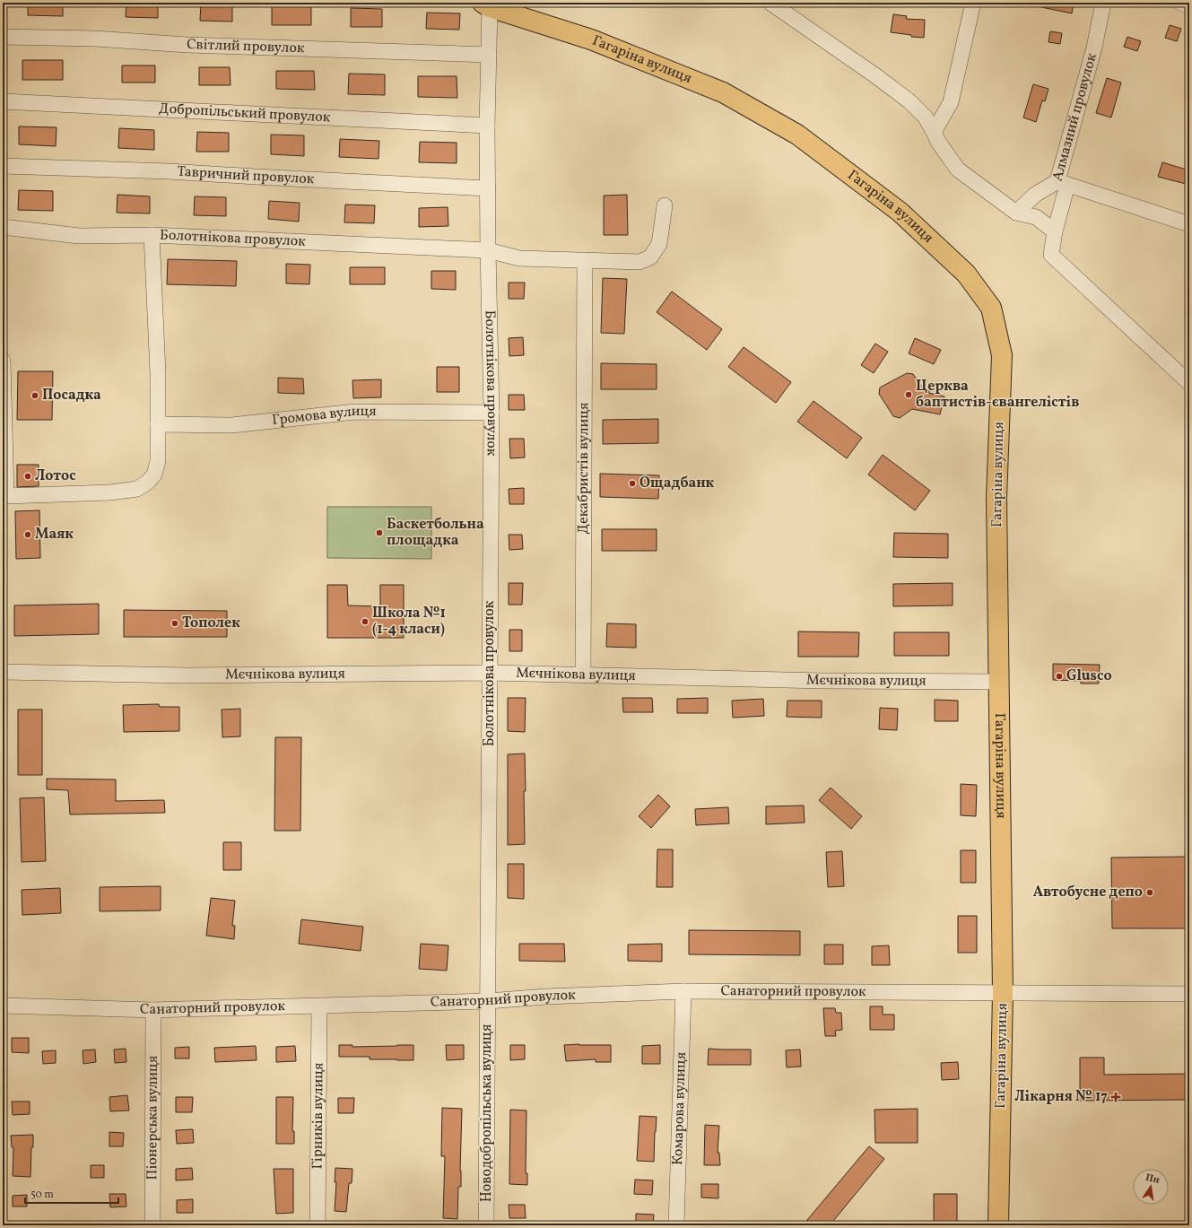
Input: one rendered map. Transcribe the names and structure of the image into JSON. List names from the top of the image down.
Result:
{
  "streets": {
    "main road": ["Гагаріна вулиця"],
    "street": [
      "Світлий провулок",
      "Добропільський провулок",
      "Алмазний провулок",
      "Тавричний провулок",
      "Болотнікова провулок",
      "Громова вулиця",
      "Декабристів вулиця",
      "Мєчнікова вулиця",
      "Санаторний провулок",
      "Комарова вулиця",
      "Новодобропільська вулиця",
      "Гірників вулиця",
      "Піонерська вулиця"
    ]
  },
  "crossings": [
    ["Гагаріна вулиця", "Мєчнікова вулиця"],
    ["Гагаріна вулиця", "Санаторний провулок"],
    ["Болотнікова провулок", "Громова вулиця"],
    ["Болотнікова провулок", "Мєчнікова вулиця"],
    ["Болотнікова провулок", "Санаторний провулок"],
    ["Болотнікова провулок", "Новодобропільська вулиця"],
    ["Декабристів вулиця", "Мєчнікова вулиця"],
    ["Санаторний провулок", "Комарова вулиця"],
    ["Санаторний провулок", "Новодобропільська вулиця"],
    ["Санаторний провулок", "Гірників вулиця"],
    ["Санаторний провулок", "Піонерська вулиця"]
  ],
  "places": {
    "other": [
      "Церква баптистів-євангелістів",
      "Посадка",
      "Лотос",
      "Ощадбанк",
      "Баскетбольна площадка",
      "Маяк",
      "Школа №1 (1-4 класи)",
      "Тополек",
      "Glusco",
      "Автобусне депо"
    ],
    "health": ["Лікарня № 17"]
  },
  "scale_bar": "50 m",
  "north": "top"
}
